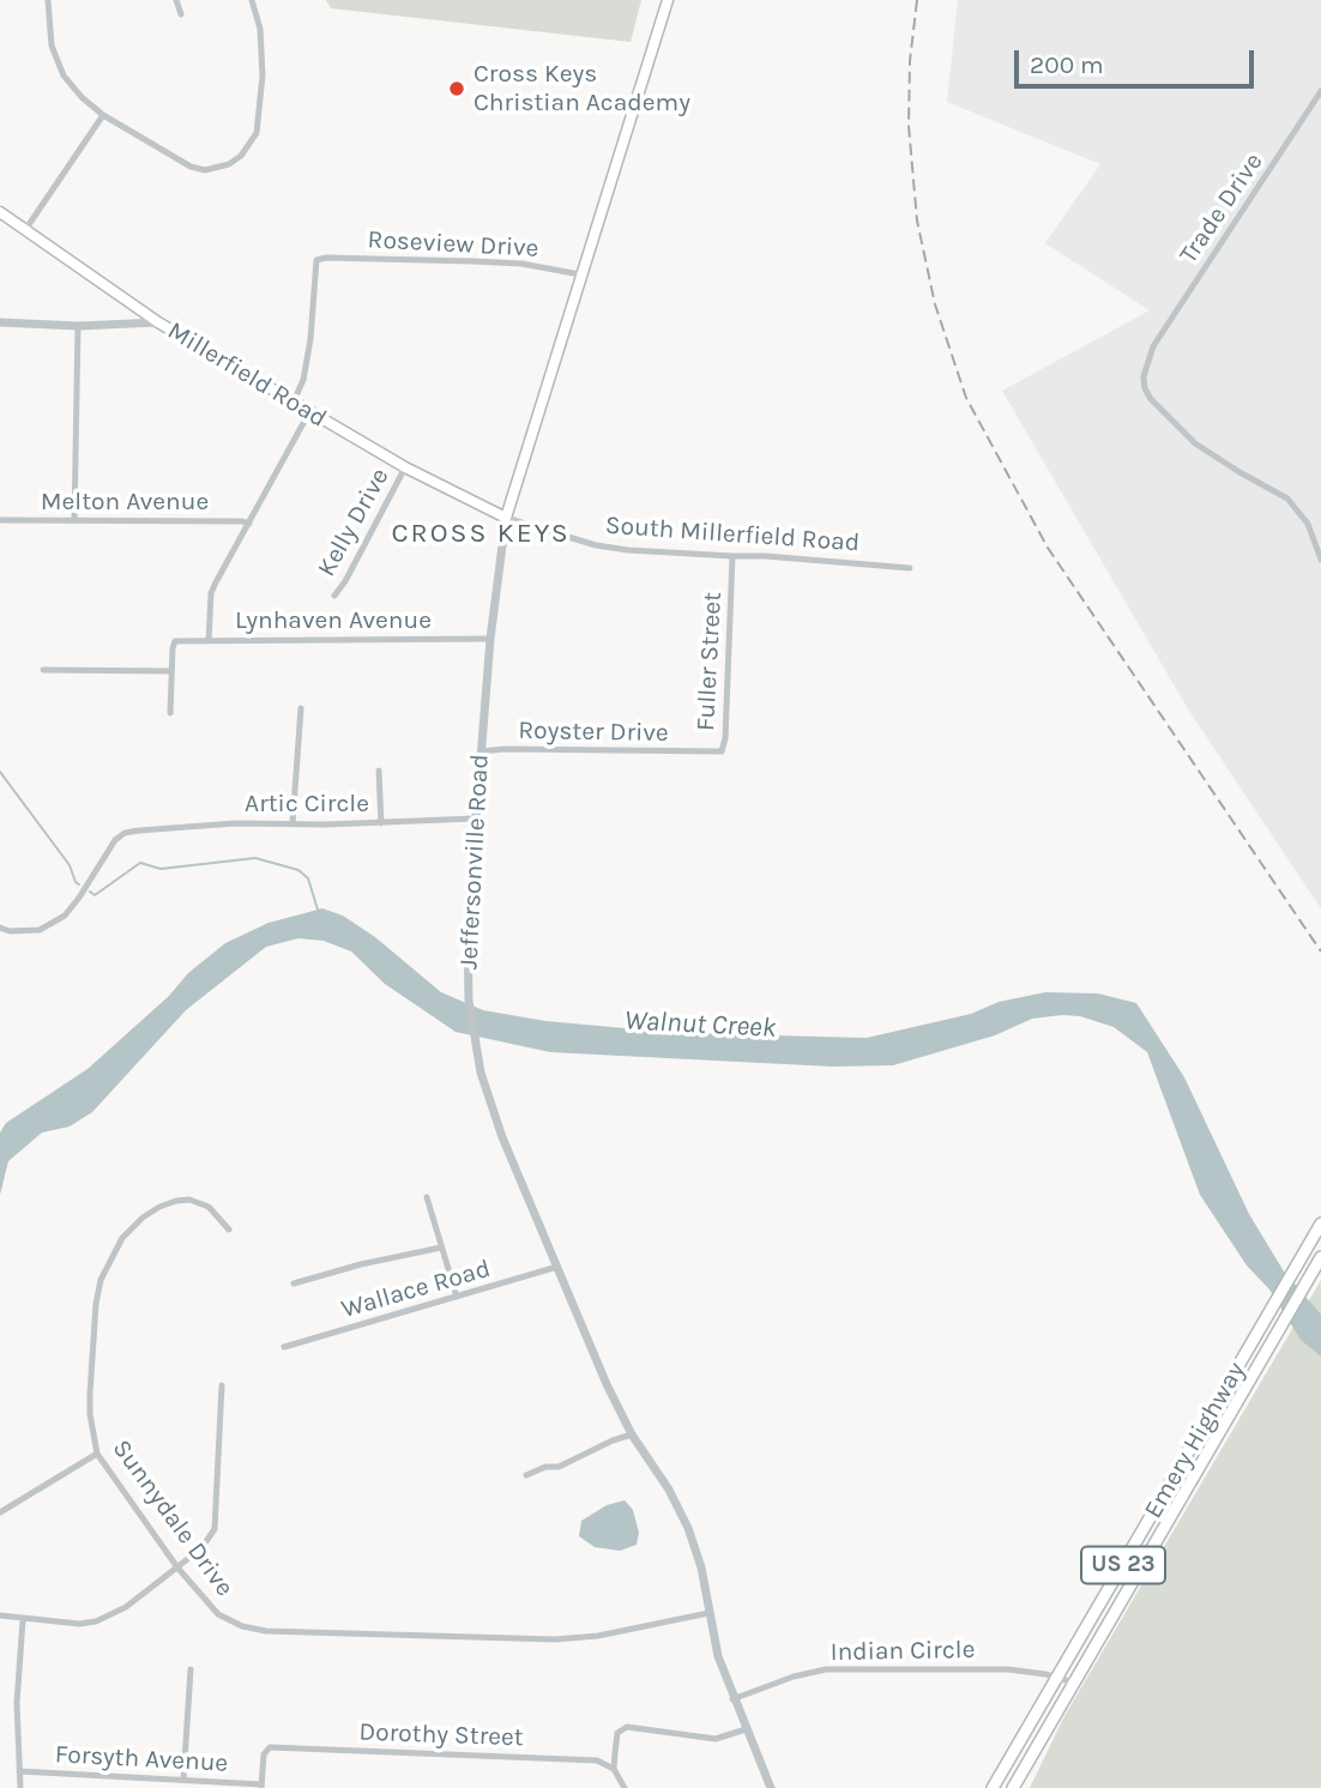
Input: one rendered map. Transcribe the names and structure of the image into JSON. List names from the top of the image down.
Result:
{
  "streets": {
    "highway": ["Emery Highway", "US 23"],
    "main road": ["Millerfield Road", "Jeffersonville Road"],
    "street": [
      "Trade Drive",
      "Roseview Drive",
      "Melton Avenue",
      "Kelly Drive",
      "South Millerfield Road",
      "Lynhaven Avenue",
      "Fuller Street",
      "Royster Drive",
      "Artic Circle",
      "Wallace Road",
      "Sunnydale Drive",
      "Indian Circle",
      "Dorothy Street",
      "Forsyth Avenue"
    ]
  },
  "crossings": [
    ["Roseview Drive", "Millerfield Road"],
    ["Roseview Drive", "Jeffersonville Road"],
    ["Millerfield Road", "Kelly Drive"],
    ["Millerfield Road", "South Millerfield Road"],
    ["Millerfield Road", "Jeffersonville Road"],
    ["South Millerfield Road", "Fuller Street"],
    ["South Millerfield Road", "Jeffersonville Road"],
    ["Lynhaven Avenue", "Jeffersonville Road"],
    ["Fuller Street", "Royster Drive"],
    ["Royster Drive", "Jeffersonville Road"],
    ["Artic Circle", "Jeffersonville Road"],
    ["Jeffersonville Road", "Wallace Road"],
    ["Jeffersonville Road", "Sunnydale Drive"],
    ["Jeffersonville Road", "Indian Circle"],
    ["Emery Highway", "Indian Circle"],
    ["Dorothy Street", "Forsyth Avenue"]
  ],
  "districts": ["CROSS KEYS"],
  "water": ["Walnut Creek"],
  "places": ["Cross Keys Christian Academy"],
  "scale_bar": "200 m"
}
